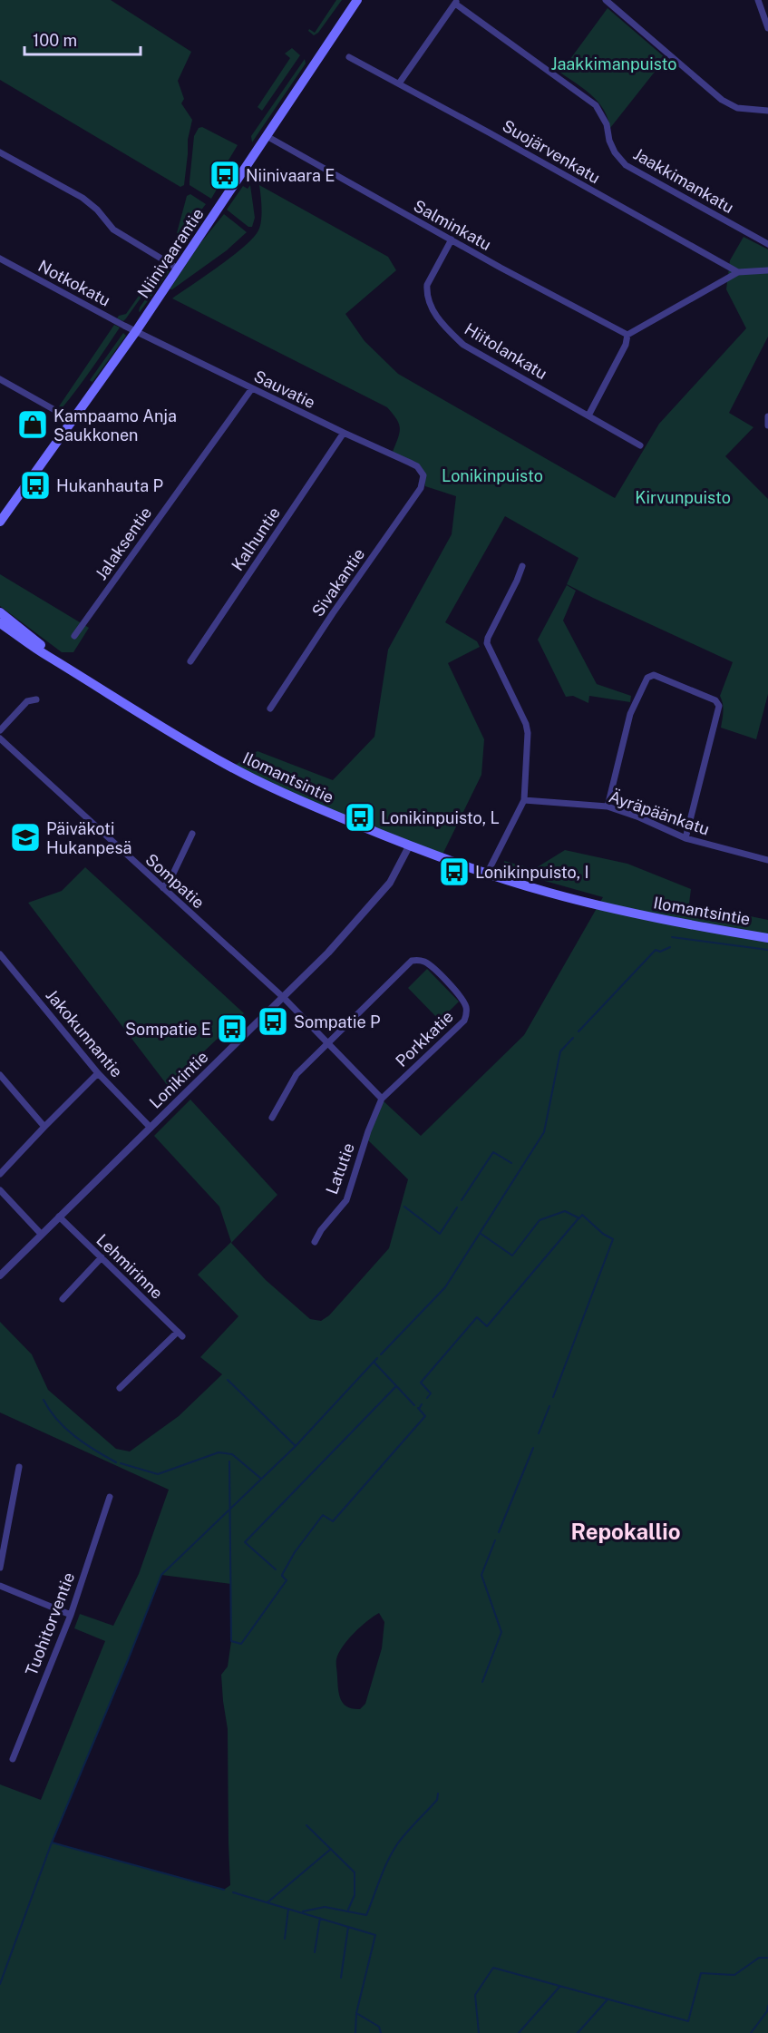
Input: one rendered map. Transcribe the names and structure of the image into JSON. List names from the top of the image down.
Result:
{
  "streets": {
    "main road": ["Niinivaarantie", "Ilomantsintie"],
    "street": [
      "Suojärvenkatu",
      "Jaakkimankatu",
      "Salminkatu",
      "Notkokatu",
      "Hiitolankatu",
      "Sauvatie",
      "Kalhuntie",
      "Jalaksentie",
      "Sivakantie",
      "Äyräpäänkatu",
      "Sompatie",
      "Jakokunnantie",
      "Porkkatie",
      "Lonikintie",
      "Latutie",
      "Lehmirinne",
      "Tuohitorventie"
    ]
  },
  "crossings": [
    ["Salminkatu", "Niinivaarantie"],
    ["Salminkatu", "Hiitolankatu"],
    ["Niinivaarantie", "Notkokatu"],
    ["Niinivaarantie", "Sauvatie"],
    ["Notkokatu", "Sauvatie"],
    ["Sauvatie", "Kalhuntie"],
    ["Sauvatie", "Jalaksentie"],
    ["Sauvatie", "Sivakantie"],
    ["Ilomantsintie", "Lonikintie"],
    ["Sompatie", "Lonikintie"],
    ["Jakokunnantie", "Lonikintie"],
    ["Porkkatie", "Latutie"],
    ["Lonikintie", "Lehmirinne"]
  ],
  "districts": ["Repokallio"],
  "parks": ["Jaakkimanpuisto", "Lonikinpuisto", "Kirvunpuisto"],
  "places": {
    "bus stop": [
      "Niinivaara E",
      "Hukanhauta P",
      "Lonikinpuisto, L",
      "Lonikinpuisto, I",
      "Sompatie P",
      "Sompatie E"
    ],
    "shop": ["Kampaamo Anja Saukkonen"],
    "school or university": ["Päiväkoti Hukanpesä"]
  },
  "scale_bar": "100 m"
}
